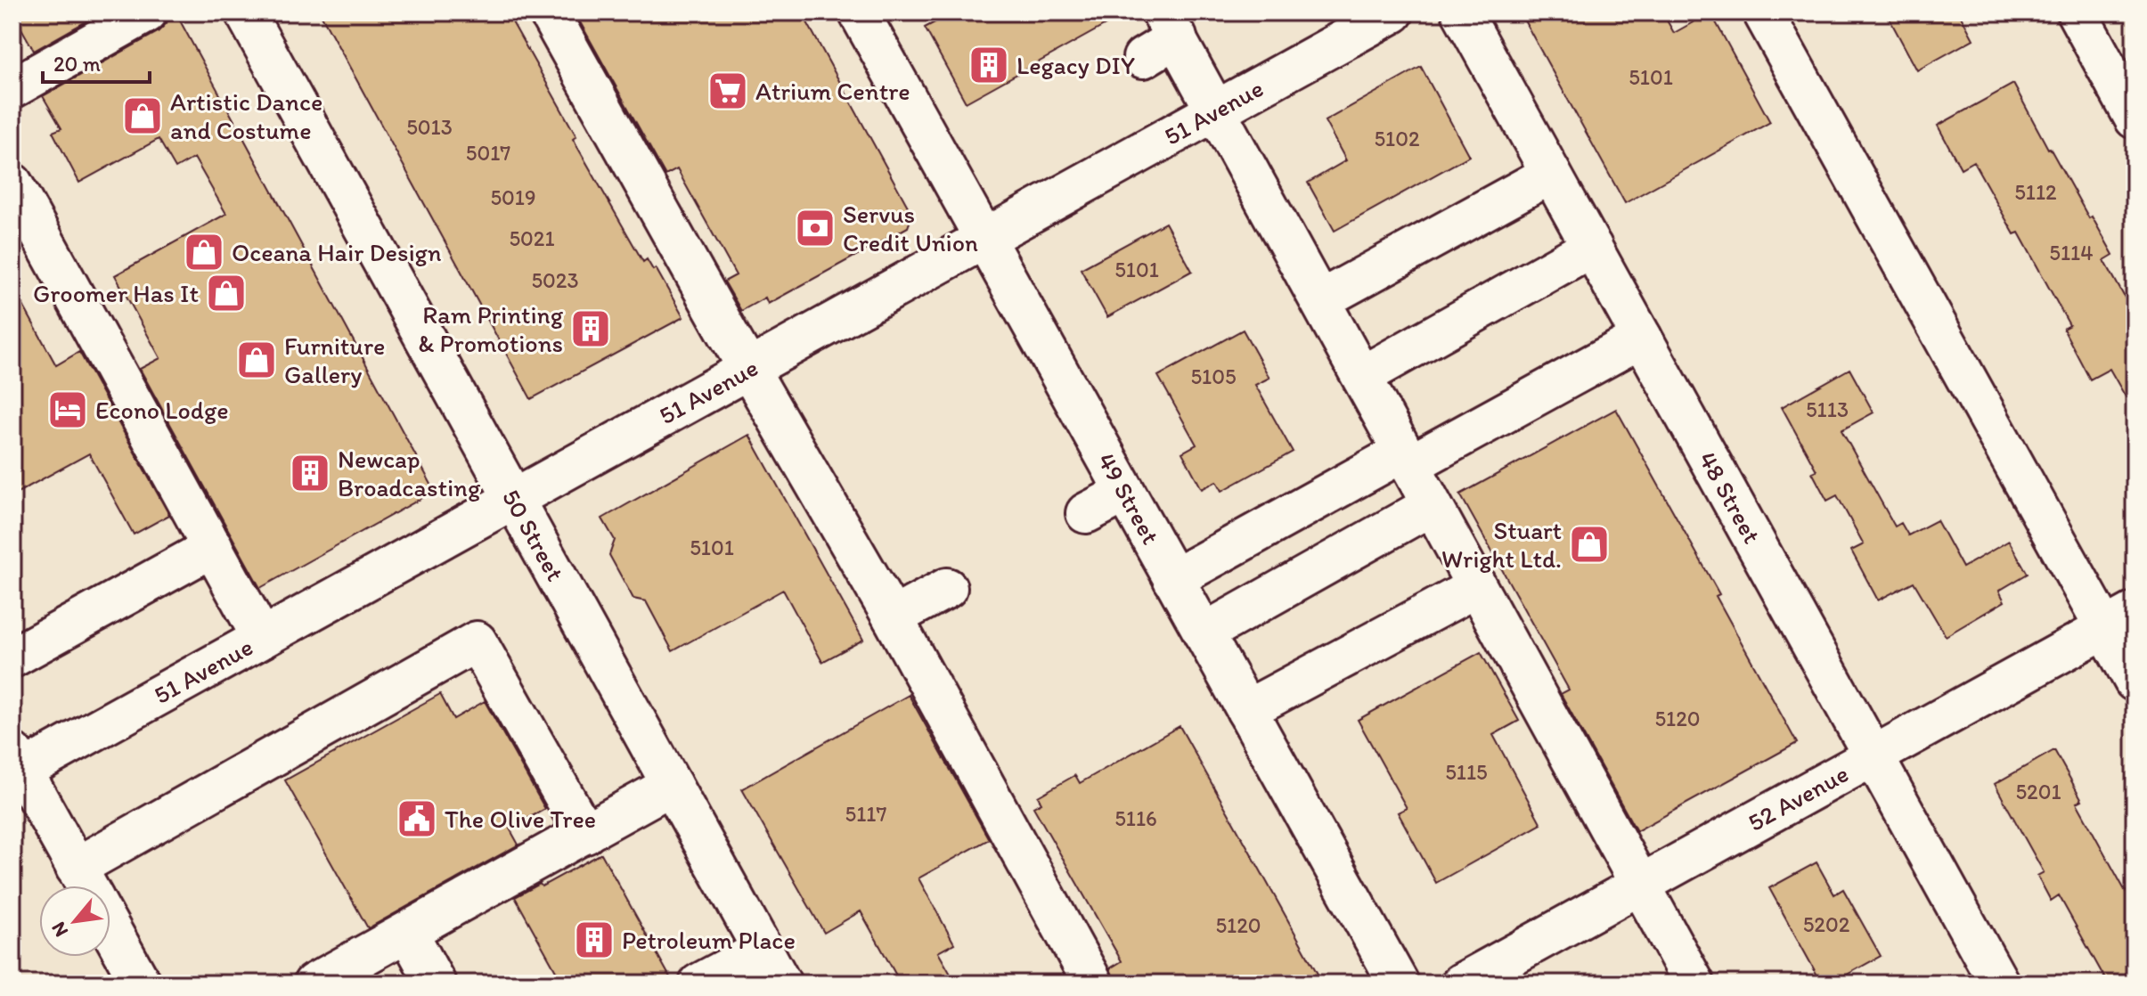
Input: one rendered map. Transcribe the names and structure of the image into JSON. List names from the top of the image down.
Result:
{
  "streets": {
    "street": [
      "51 Avenue",
      "49 Street",
      "48 Street",
      "50 Street",
      "52 Avenue"
    ]
  },
  "crossings": [
    ["51 Avenue", "49 Street"],
    ["51 Avenue", "50 Street"],
    ["48 Street", "52 Avenue"]
  ],
  "places": {
    "building": [
      "Legacy DIY",
      "Ram Printing & Promotions",
      "Newcap Broadcasting",
      "Petroleum Place"
    ],
    "supermarket": ["Atrium Centre"],
    "shop": [
      "Artistic Dance and Costume",
      "Oceana Hair Design",
      "Groomer Has It",
      "Furniture Gallery",
      "Stuart Wright Ltd."
    ],
    "bank": ["Servus Credit Union"],
    "hotel": ["Econo Lodge"],
    "public building": ["The Olive Tree"]
  },
  "house_numbers": [
    "5101",
    "5013",
    "5102",
    "5017",
    "5112",
    "5019",
    "5021",
    "5114",
    "5101",
    "5023",
    "5105",
    "5113",
    "5101",
    "5120",
    "5115",
    "5201",
    "5117",
    "5116",
    "5202",
    "5120"
  ],
  "scale_bar": "20 m",
  "north": "bottom left"
}
